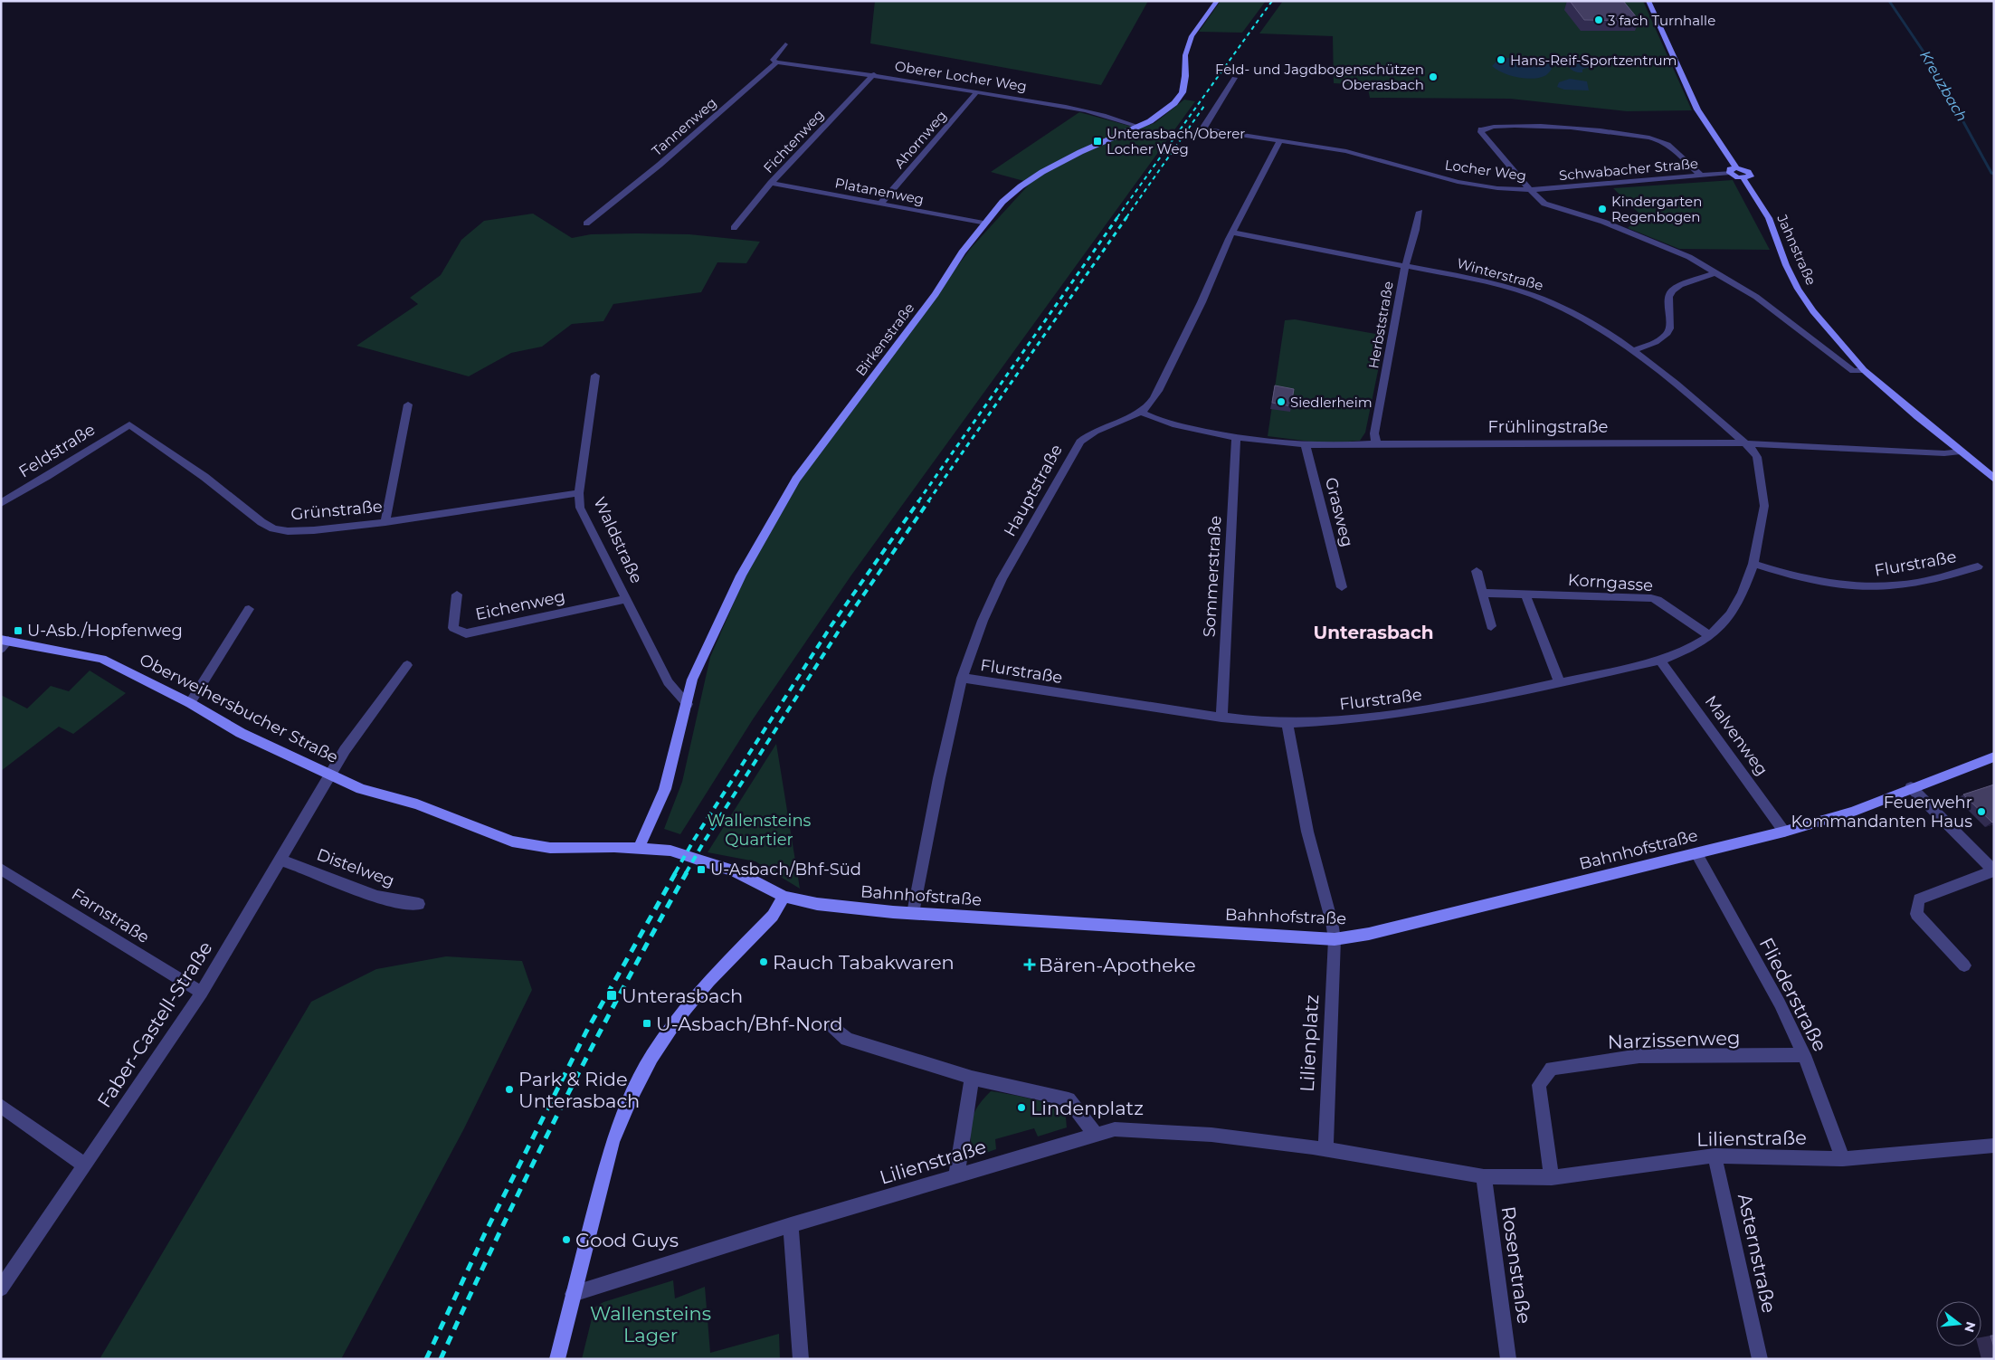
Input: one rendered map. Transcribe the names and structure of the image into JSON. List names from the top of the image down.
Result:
{
  "streets": {
    "street": [
      "Oberer Locher Weg",
      "Tannenweg",
      "Ahornweg",
      "Fichtenweg",
      "Schwabacher Straße",
      "Locher Weg",
      "Platanenweg",
      "Jahnstraße",
      "Winterstraße",
      "Herbststraße",
      "Birkenstraße",
      "Frühlingstraße",
      "Feldstraße",
      "Hauptstraße",
      "Grünstraße",
      "Grasweg",
      "Waldstraße",
      "Flurstraße",
      "Sommerstraße",
      "Korngasse",
      "Eichenweg",
      "Oberweihersbucher Straße",
      "Malvenweg",
      "Bahnhofstraße",
      "Distelweg",
      "Farnstraße",
      "Fliederstraße",
      "Faber-Castell-Straße",
      "Narzissenweg",
      "Lilienplatz",
      "Lilienstraße",
      "Asternstraße",
      "Rosenstraße"
    ]
  },
  "crossings": [
    ["Oberer Locher Weg", "Tannenweg"],
    ["Oberer Locher Weg", "Ahornweg"],
    ["Oberer Locher Weg", "Fichtenweg"],
    ["Oberer Locher Weg", "Birkenstraße"],
    ["Ahornweg", "Platanenweg"],
    ["Fichtenweg", "Platanenweg"],
    ["Schwabacher Straße", "Locher Weg"],
    ["Schwabacher Straße", "Jahnstraße"],
    ["Locher Weg", "Jahnstraße"],
    ["Locher Weg", "Hauptstraße"],
    ["Platanenweg", "Birkenstraße"],
    ["Jahnstraße", "Frühlingstraße"],
    ["Winterstraße", "Herbststraße"],
    ["Winterstraße", "Frühlingstraße"],
    ["Winterstraße", "Hauptstraße"],
    ["Winterstraße", "Flurstraße"],
    ["Herbststraße", "Frühlingstraße"],
    ["Birkenstraße", "Waldstraße"],
    ["Frühlingstraße", "Hauptstraße"],
    ["Frühlingstraße", "Grasweg"],
    ["Frühlingstraße", "Flurstraße"],
    ["Frühlingstraße", "Sommerstraße"],
    ["Feldstraße", "Grünstraße"],
    ["Hauptstraße", "Flurstraße"],
    ["Hauptstraße", "Bahnhofstraße"],
    ["Grünstraße", "Waldstraße"],
    ["Waldstraße", "Eichenweg"],
    ["Flurstraße", "Sommerstraße"],
    ["Flurstraße", "Korngasse"],
    ["Flurstraße", "Malvenweg"],
    ["Flurstraße", "Lilienplatz"],
    ["Oberweihersbucher Straße", "Bahnhofstraße"],
    ["Oberweihersbucher Straße", "Faber-Castell-Straße"],
    ["Malvenweg", "Bahnhofstraße"],
    ["Bahnhofstraße", "Fliederstraße"],
    ["Bahnhofstraße", "Lilienplatz"],
    ["Distelweg", "Faber-Castell-Straße"],
    ["Farnstraße", "Faber-Castell-Straße"],
    ["Fliederstraße", "Narzissenweg"],
    ["Fliederstraße", "Lilienstraße"],
    ["Narzissenweg", "Lilienstraße"],
    ["Lilienplatz", "Lilienstraße"],
    ["Lilienstraße", "Asternstraße"],
    ["Lilienstraße", "Rosenstraße"]
  ],
  "districts": ["Unterasbach"],
  "water": ["Kreuzbach"],
  "parks": ["Wallensteins Quartier", "Wallensteins Lager"],
  "places": {
    "other": [
      "3 fach Turnhalle",
      "Hans-Reif-Sportzentrum",
      "Feld- und Jagdbogenschützen Oberasbach",
      "Kindergarten Regenbogen",
      "Siedlerheim",
      "Feuerwehr Kommandanten Haus",
      "Rauch Tabakwaren",
      "Park & Ride Unterasbach",
      "Lindenplatz",
      "Good Guys"
    ],
    "transit": [
      "Unterasbach/Oberer Locher Weg",
      "U-Asb./Hopfenweg",
      "U-Asbach/Bhf-Süd",
      "Unterasbach",
      "U-Asbach/Bhf-Nord"
    ],
    "health": ["Bären-Apotheke"]
  },
  "north": "right"
}
